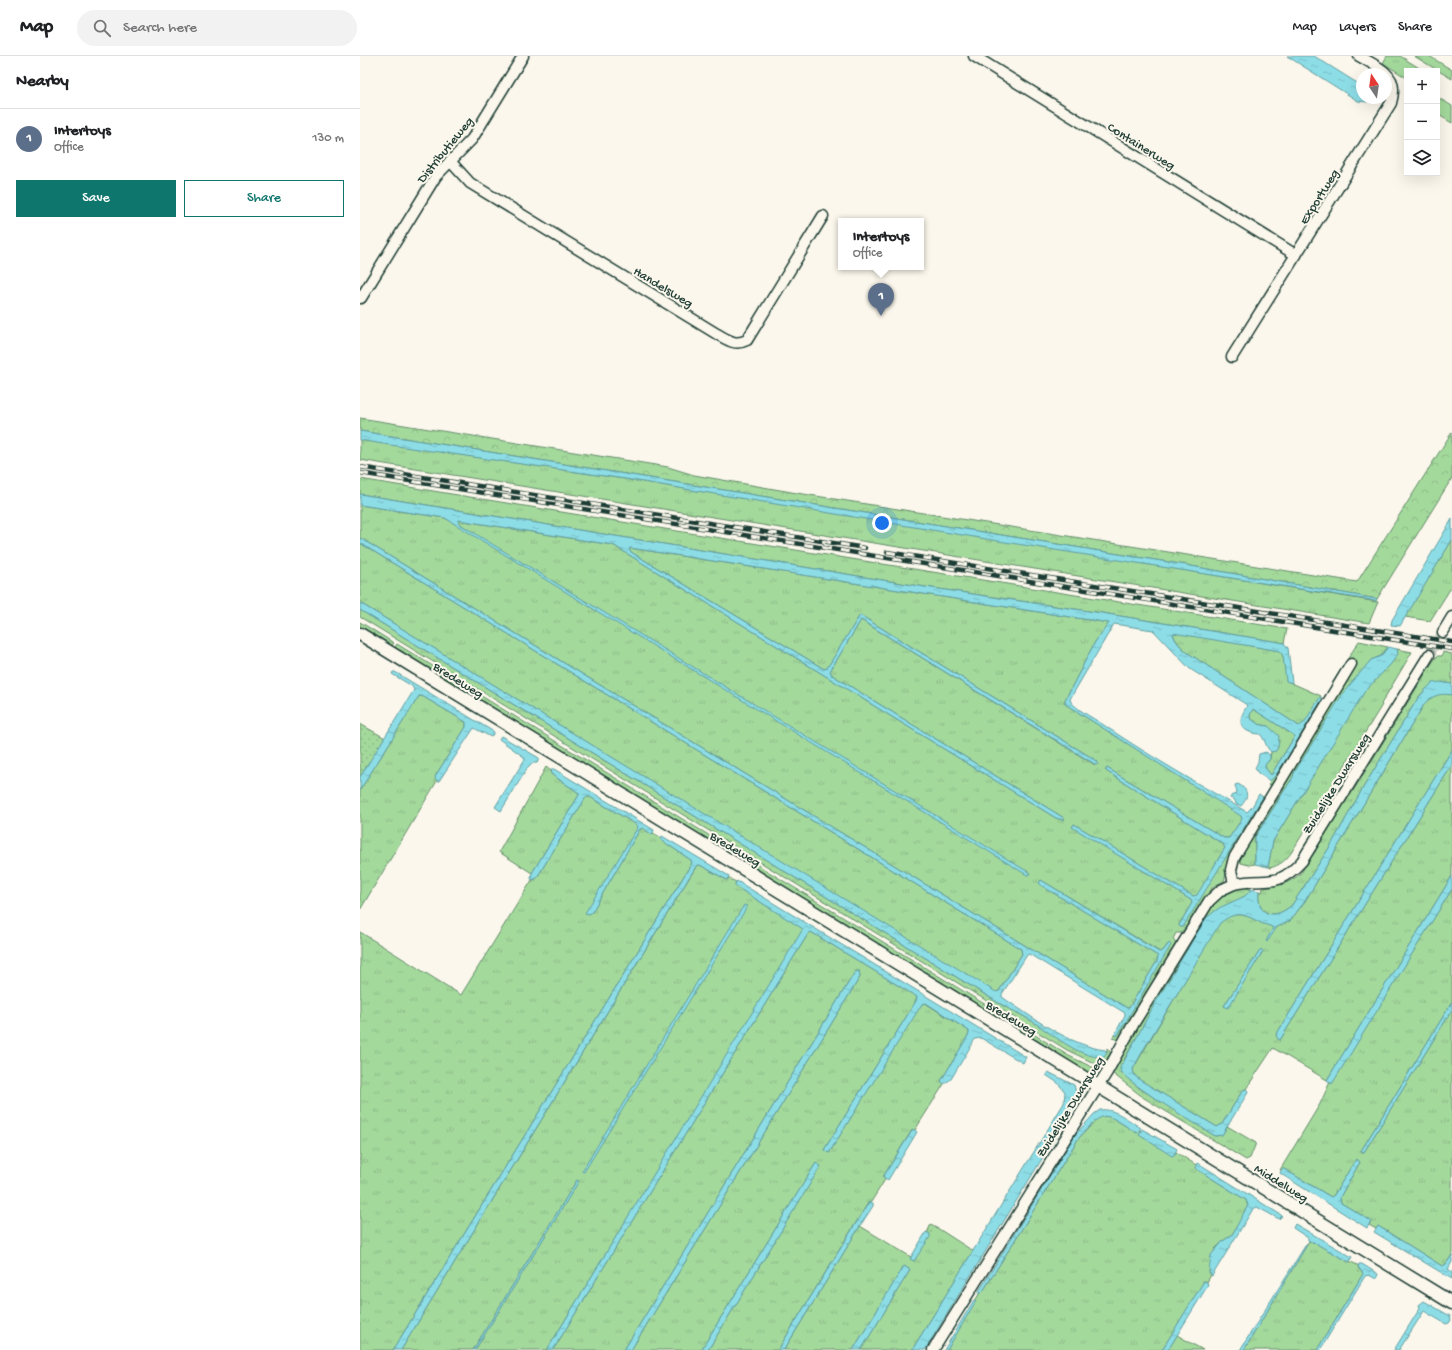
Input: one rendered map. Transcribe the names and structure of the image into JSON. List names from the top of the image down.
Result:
{
  "streets": {
    "street": [
      "Containerweg",
      "Distributieweg",
      "Exportweg",
      "Handelsweg",
      "Bredeweg",
      "Zuidelijke Dwarsweg",
      "Middelweg"
    ]
  },
  "crossings": [
    ["Containerweg", "Exportweg"],
    ["Distributieweg", "Handelsweg"],
    ["Bredeweg", "Zuidelijke Dwarsweg"],
    ["Bredeweg", "Middelweg"],
    ["Zuidelijke Dwarsweg", "Middelweg"]
  ],
  "north": "top",
  "page": {
    "header": "Map",
    "search": "Search here",
    "nav": ["Map", "Layers", "Share"],
    "heading": "Nearby",
    "map_buttons": ["+", "−"],
    "list": [
      {
        "mark": "1",
        "name": "Intertoys",
        "note": "Office",
        "value": "130 m"
      }
    ],
    "buttons": ["Save", "Share"],
    "popup": ["Intertoys", "Office"],
    "pins": "1"
  }
}
